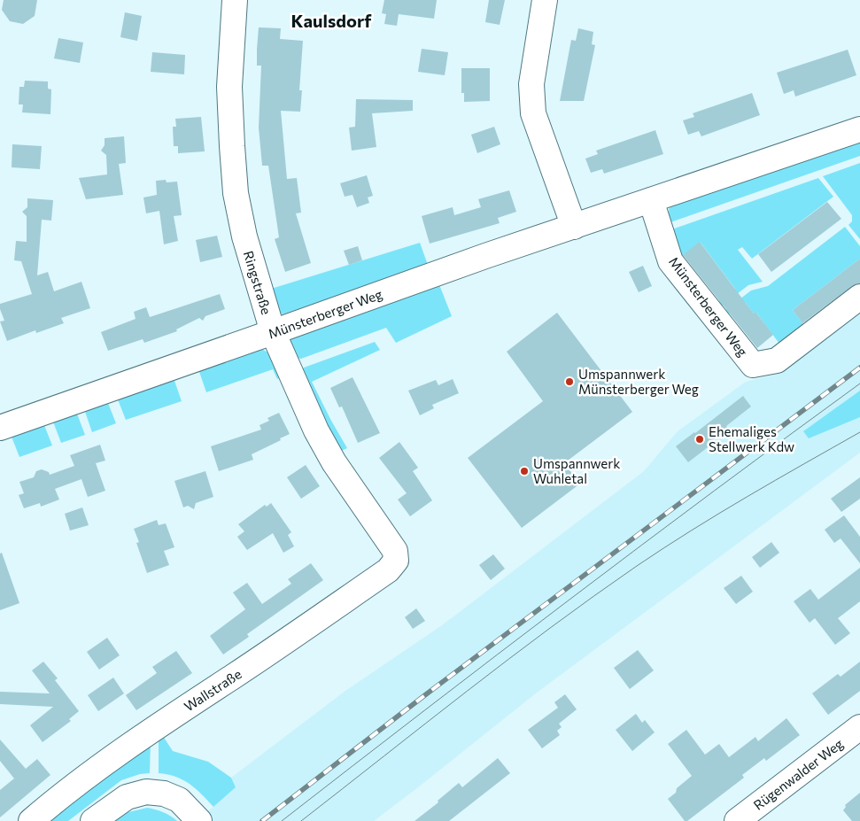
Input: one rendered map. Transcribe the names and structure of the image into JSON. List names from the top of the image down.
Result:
{
  "streets": {
    "street": [
      "Ringstraße",
      "Münsterberger Weg",
      "Wallstraße",
      "Rügenwalder Weg"
    ]
  },
  "crossings": [
    ["Ringstraße", "Münsterberger Weg"],
    ["Ringstraße", "Wallstraße"]
  ],
  "districts": ["Kaulsdorf"],
  "places": ["Umspannwerk Münsterberger Weg", "Ehemaliges Stellwerk Kdw", "Umspannwerk Wuhletal"]
}
